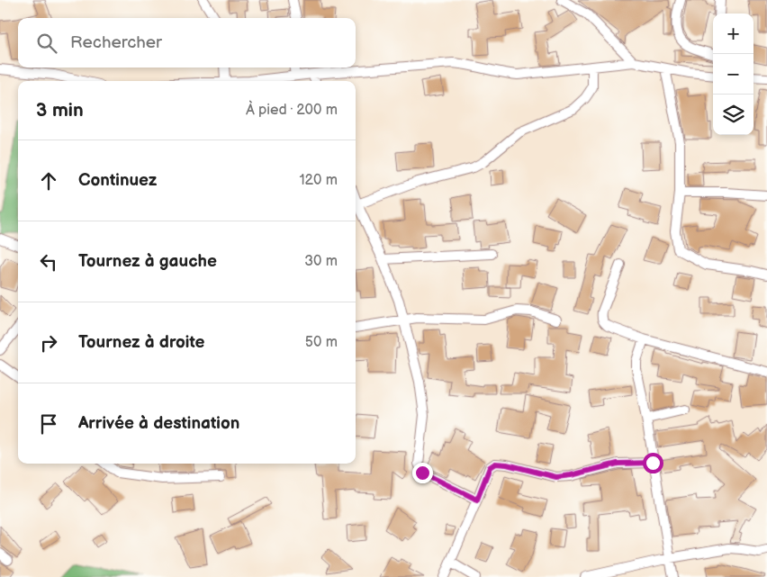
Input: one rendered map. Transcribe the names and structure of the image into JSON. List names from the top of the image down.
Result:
{
  "page": {
    "map_buttons": ["+", "−"],
    "search": "Rechercher",
    "heading": ["3 min", "À pied · 200 m"],
    "list": [
      ["Continuez", "120 m"],
      ["Tournez à gauche", "30 m"],
      ["Tournez à droite", "50 m"],
      "Arrivée à destination"
    ]
  }
}
